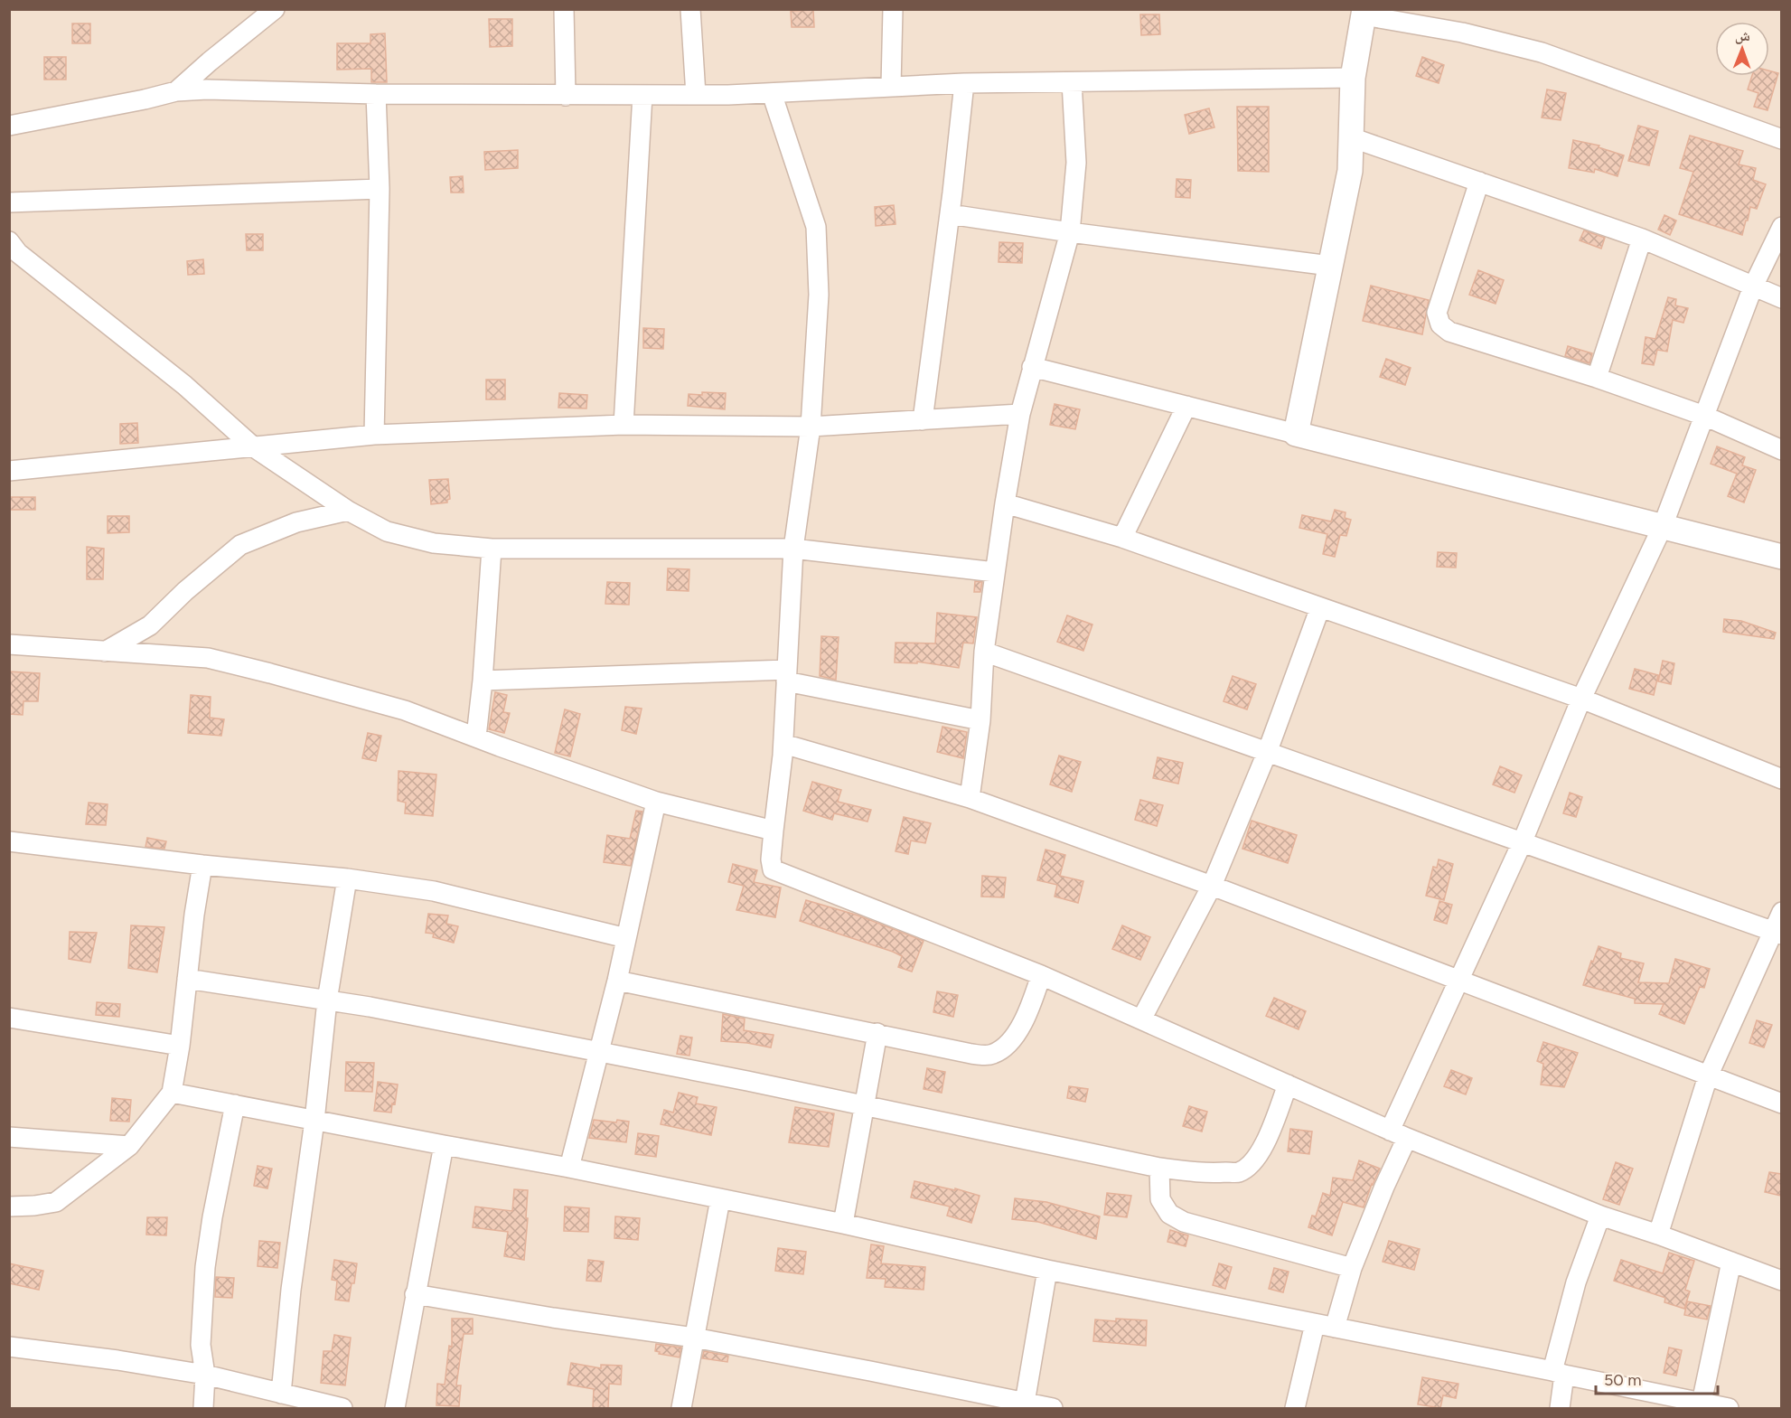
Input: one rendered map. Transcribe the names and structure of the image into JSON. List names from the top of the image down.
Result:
{
  "scale_bar": "50 m",
  "north": "top"
}
